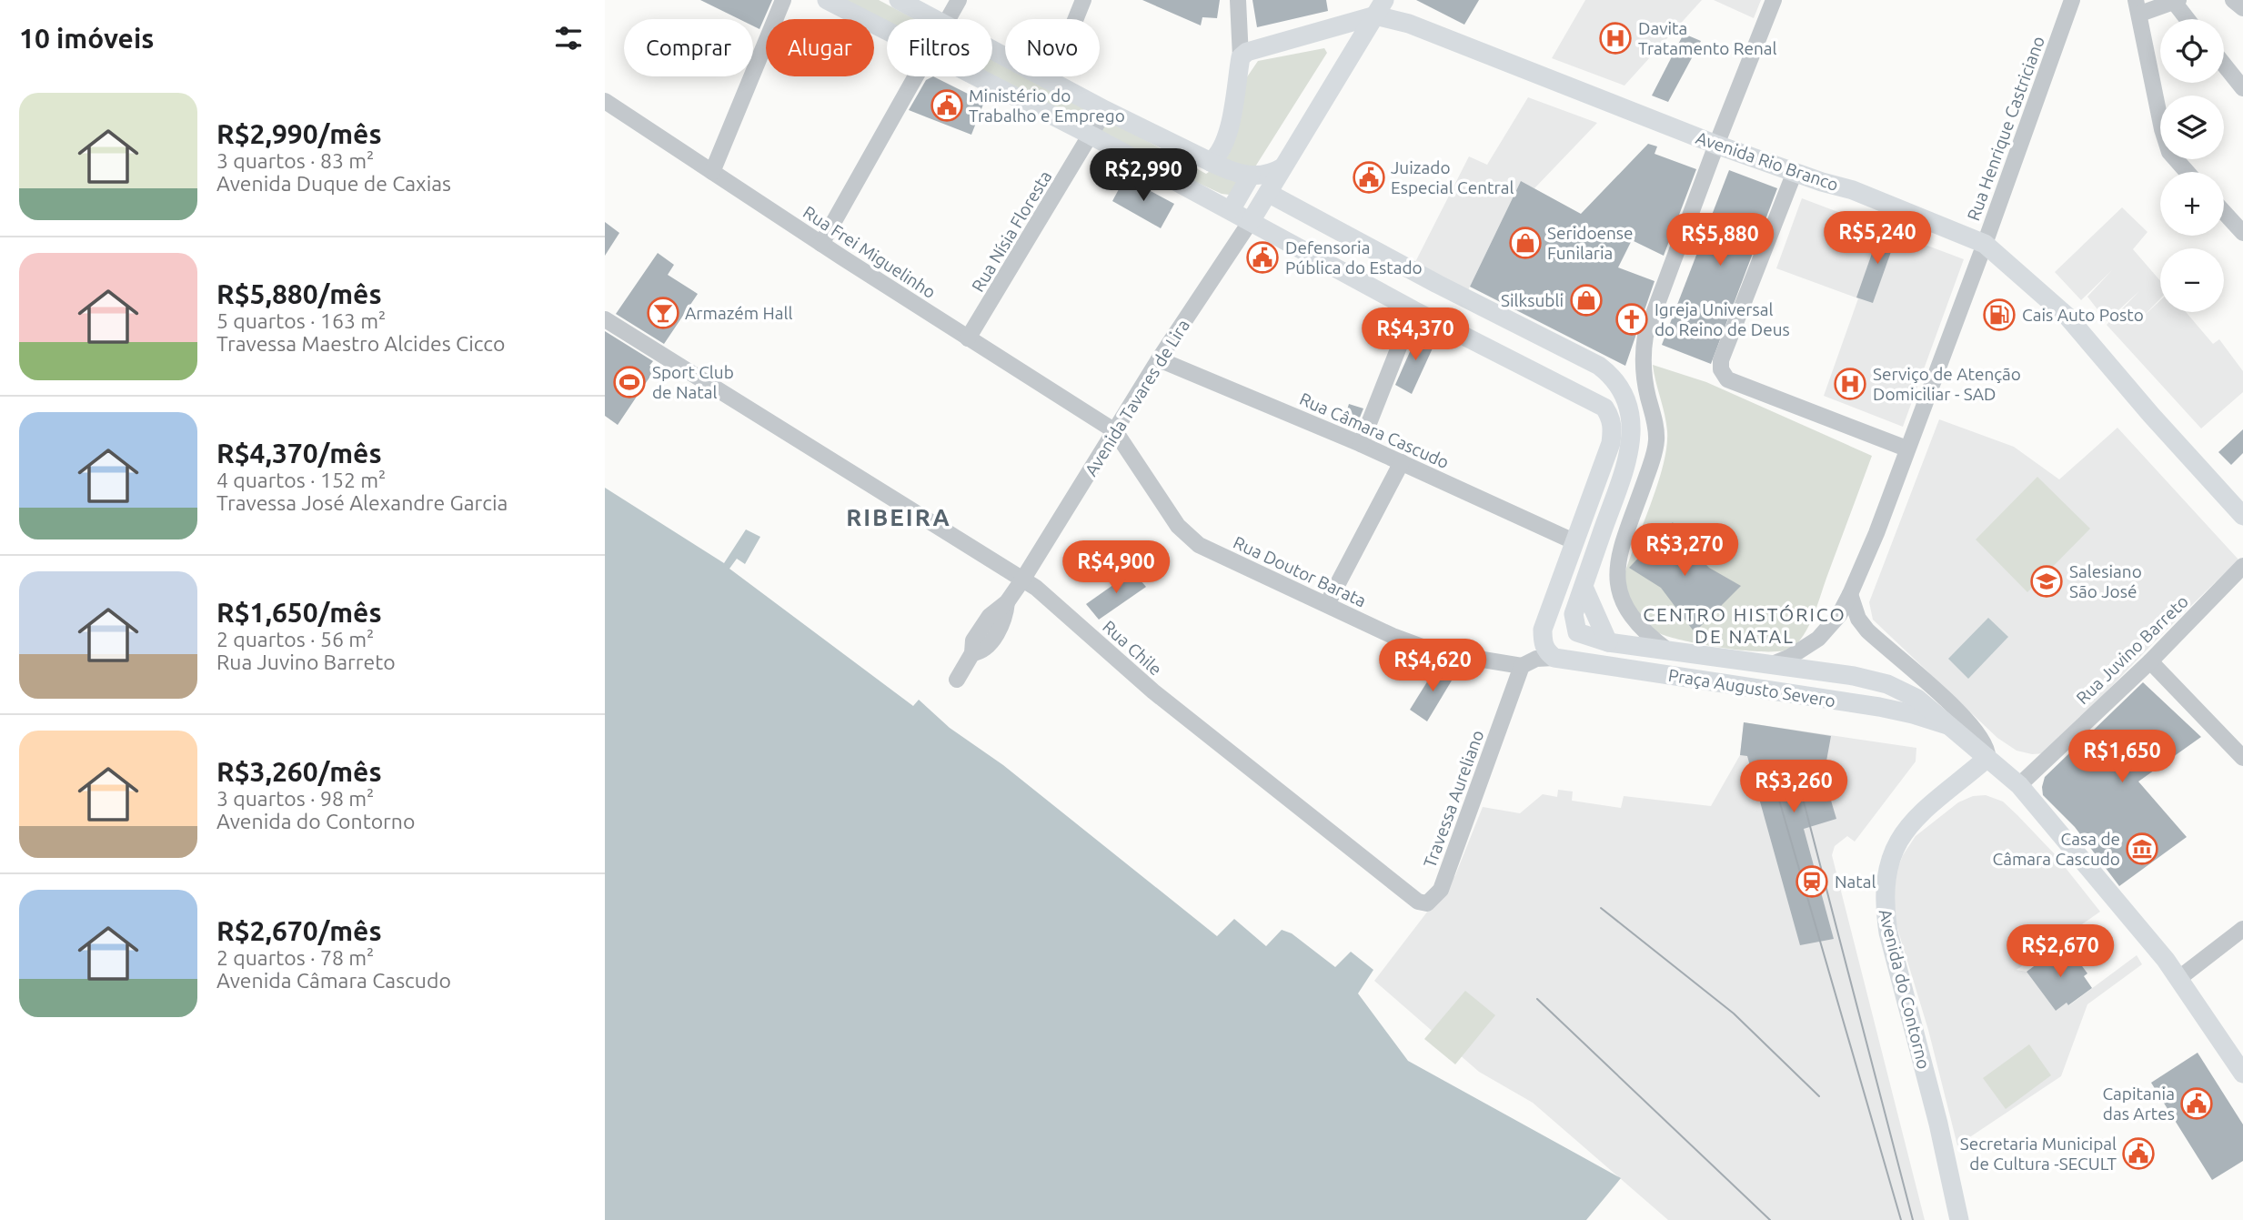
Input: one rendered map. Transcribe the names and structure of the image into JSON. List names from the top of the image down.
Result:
{
  "streets": {
    "main road": [
      "Avenida Rio Branco",
      "Avenida Tavares de Lira",
      "Praça Augusto Severo",
      "Avenida do Contorno"
    ],
    "street": [
      "Rua Henrique Castriciano",
      "Rua Nísia Floresta",
      "Rua Frei Miguelinho",
      "Rua Câmara Cascudo",
      "Rua Doutor Barata",
      "Rua Chile",
      "Rua Juvino Barreto",
      "Travessa Aureliano"
    ]
  },
  "crossings": [
    ["Rua Henrique Castriciano", "Avenida Rio Branco"],
    ["Rua Henrique Castriciano", "Praça Augusto Severo"],
    ["Avenida Rio Branco", "Avenida Tavares de Lira"],
    ["Avenida Rio Branco", "Praça Augusto Severo"],
    ["Rua Nísia Floresta", "Rua Frei Miguelinho"],
    ["Rua Frei Miguelinho", "Avenida Tavares de Lira"],
    ["Rua Frei Miguelinho", "Rua Doutor Barata"],
    ["Avenida Tavares de Lira", "Rua Câmara Cascudo"],
    ["Avenida Tavares de Lira", "Rua Doutor Barata"],
    ["Avenida Tavares de Lira", "Rua Chile"],
    ["Avenida Tavares de Lira", "Praça Augusto Severo"],
    ["Rua Doutor Barata", "Praça Augusto Severo"],
    ["Rua Doutor Barata", "Travessa Aureliano"],
    ["Rua Chile", "Travessa Aureliano"],
    ["Rua Juvino Barreto", "Praça Augusto Severo"],
    ["Praça Augusto Severo", "Travessa Aureliano"],
    ["Praça Augusto Severo", "Avenida do Contorno"]
  ],
  "districts": ["RIBEIRA", "CENTRO HISTÓRICO DE NATAL"],
  "places": {
    "hospital": ["Davita Tratamento Renal", "Serviço de Atenção Domiciliar - SAD"],
    "public building": [
      "Ministério do Trabalho e Emprego",
      "Juizado Especial Central",
      "Defensoria Pública do Estado",
      "Capitania das Artes",
      "Secretaria Municipal de Cultura -SECULT"
    ],
    "shop": ["Seridoense Funilaria", "Silksubli"],
    "bar": ["Armazém Hall"],
    "fuel station": ["Cais Auto Posto"],
    "church": ["Igreja Universal do Reino de Deus"],
    "sports": ["Sport Club de Natal"],
    "school or university": ["Salesiano São José"],
    "museum": ["Casa de Câmara Cascudo"],
    "station": ["Natal"]
  },
  "page": {
    "heading": "10 imóveis",
    "map_buttons": ["+", "−"],
    "chip": [
      "Comprar",
      "Alugar",
      "Filtros",
      "Novo"
    ],
    "list": [
      {
        "name": "R$2,990/mês",
        "note": "3 quartos · 83 m² · Avenida Duque de Caxias"
      },
      {
        "name": "R$5,880/mês",
        "note": "5 quartos · 163 m² · Travessa Maestro Alcides Cicco"
      },
      {
        "name": "R$4,370/mês",
        "note": "4 quartos · 152 m² · Travessa José Alexandre Garcia"
      },
      {
        "name": "R$1,650/mês",
        "note": "2 quartos · 56 m² · Rua Juvino Barreto"
      },
      {
        "name": "R$3,260/mês",
        "note": "3 quartos · 98 m² · Avenida do Contorno"
      },
      {
        "name": "R$2,670/mês",
        "note": "2 quartos · 78 m² · Avenida Câmara Cascudo"
      }
    ],
    "price": [
      "R$2,990",
      "R$5,240",
      "R$5,880",
      "R$4,370",
      "R$3,270",
      "R$4,900",
      "R$4,620",
      "R$1,650",
      "R$3,260",
      "R$2,670"
    ]
  }
}
